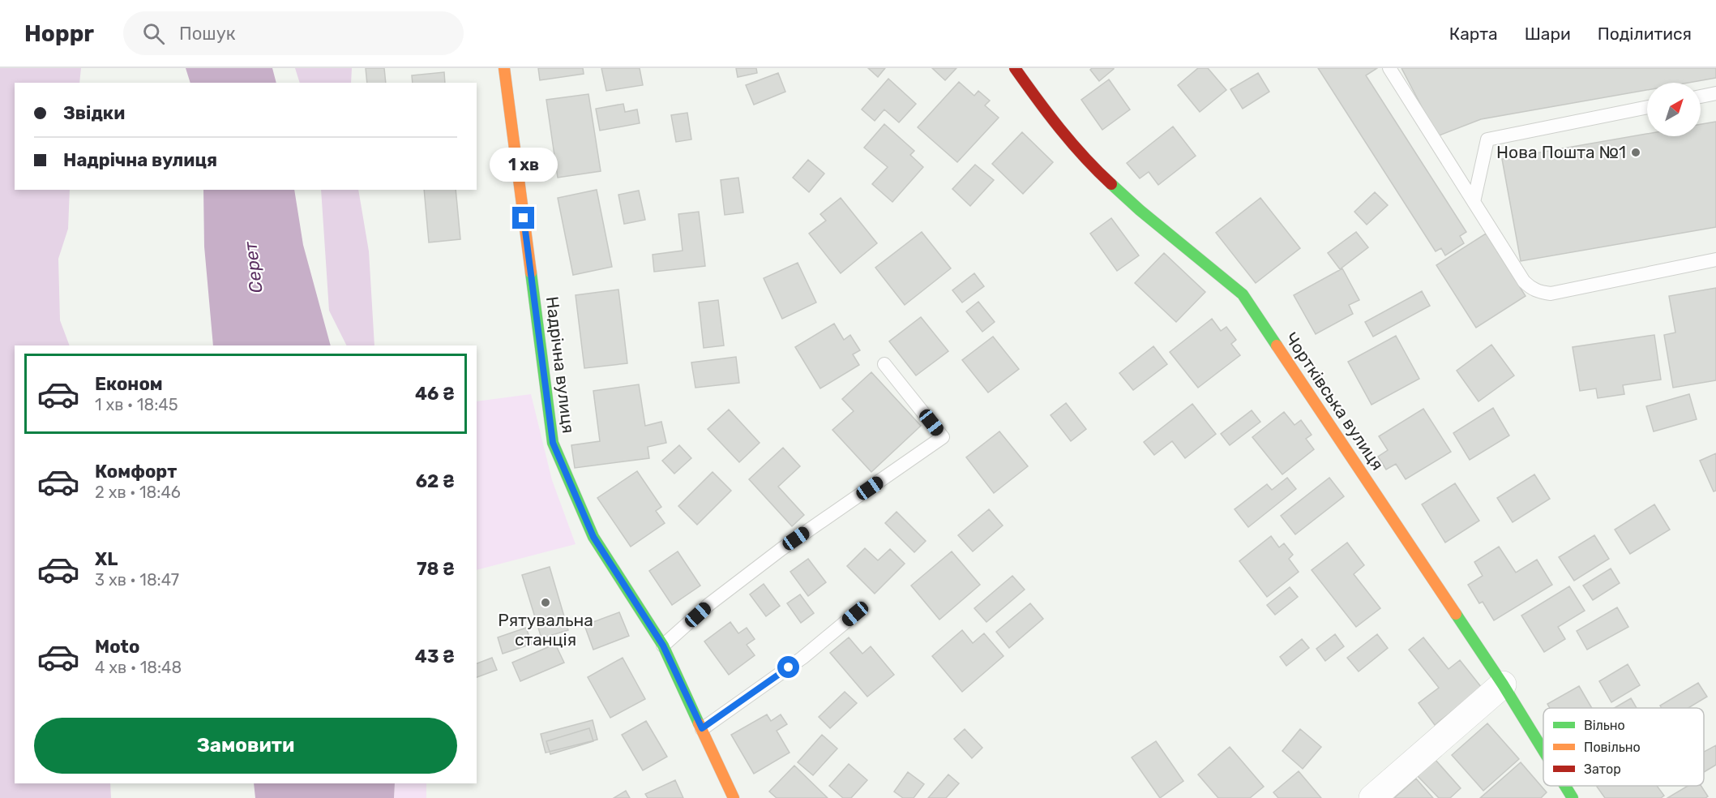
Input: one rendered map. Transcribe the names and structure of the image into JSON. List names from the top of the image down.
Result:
{
  "streets": {
    "street": ["Надрічна вулиця", "Чортківська вулиця"]
  },
  "water": ["Серет"],
  "places": ["Нова Пошта №1", "Рятувальна станція"],
  "legend": ["Вільно", "Повільно", "Затор"],
  "north": "top right",
  "page": {
    "header": "Hoppr",
    "search": "Пошук",
    "nav": ["Карта", "Шари", "Поділитися"],
    "banner": ["Звідки", "Надрічна вулиця"],
    "bubble": "1 хв",
    "list": [
      {
        "name": "Економ",
        "note": "1 хв · 18:45",
        "value": "46 ₴"
      },
      {
        "name": "Комфорт",
        "note": "2 хв · 18:46",
        "value": "62 ₴"
      },
      {
        "name": "XL",
        "note": "3 хв · 18:47",
        "value": "78 ₴"
      },
      {
        "name": "Moto",
        "note": "4 хв · 18:48",
        "value": "43 ₴"
      }
    ],
    "buttons": "Замовити"
  }
}
